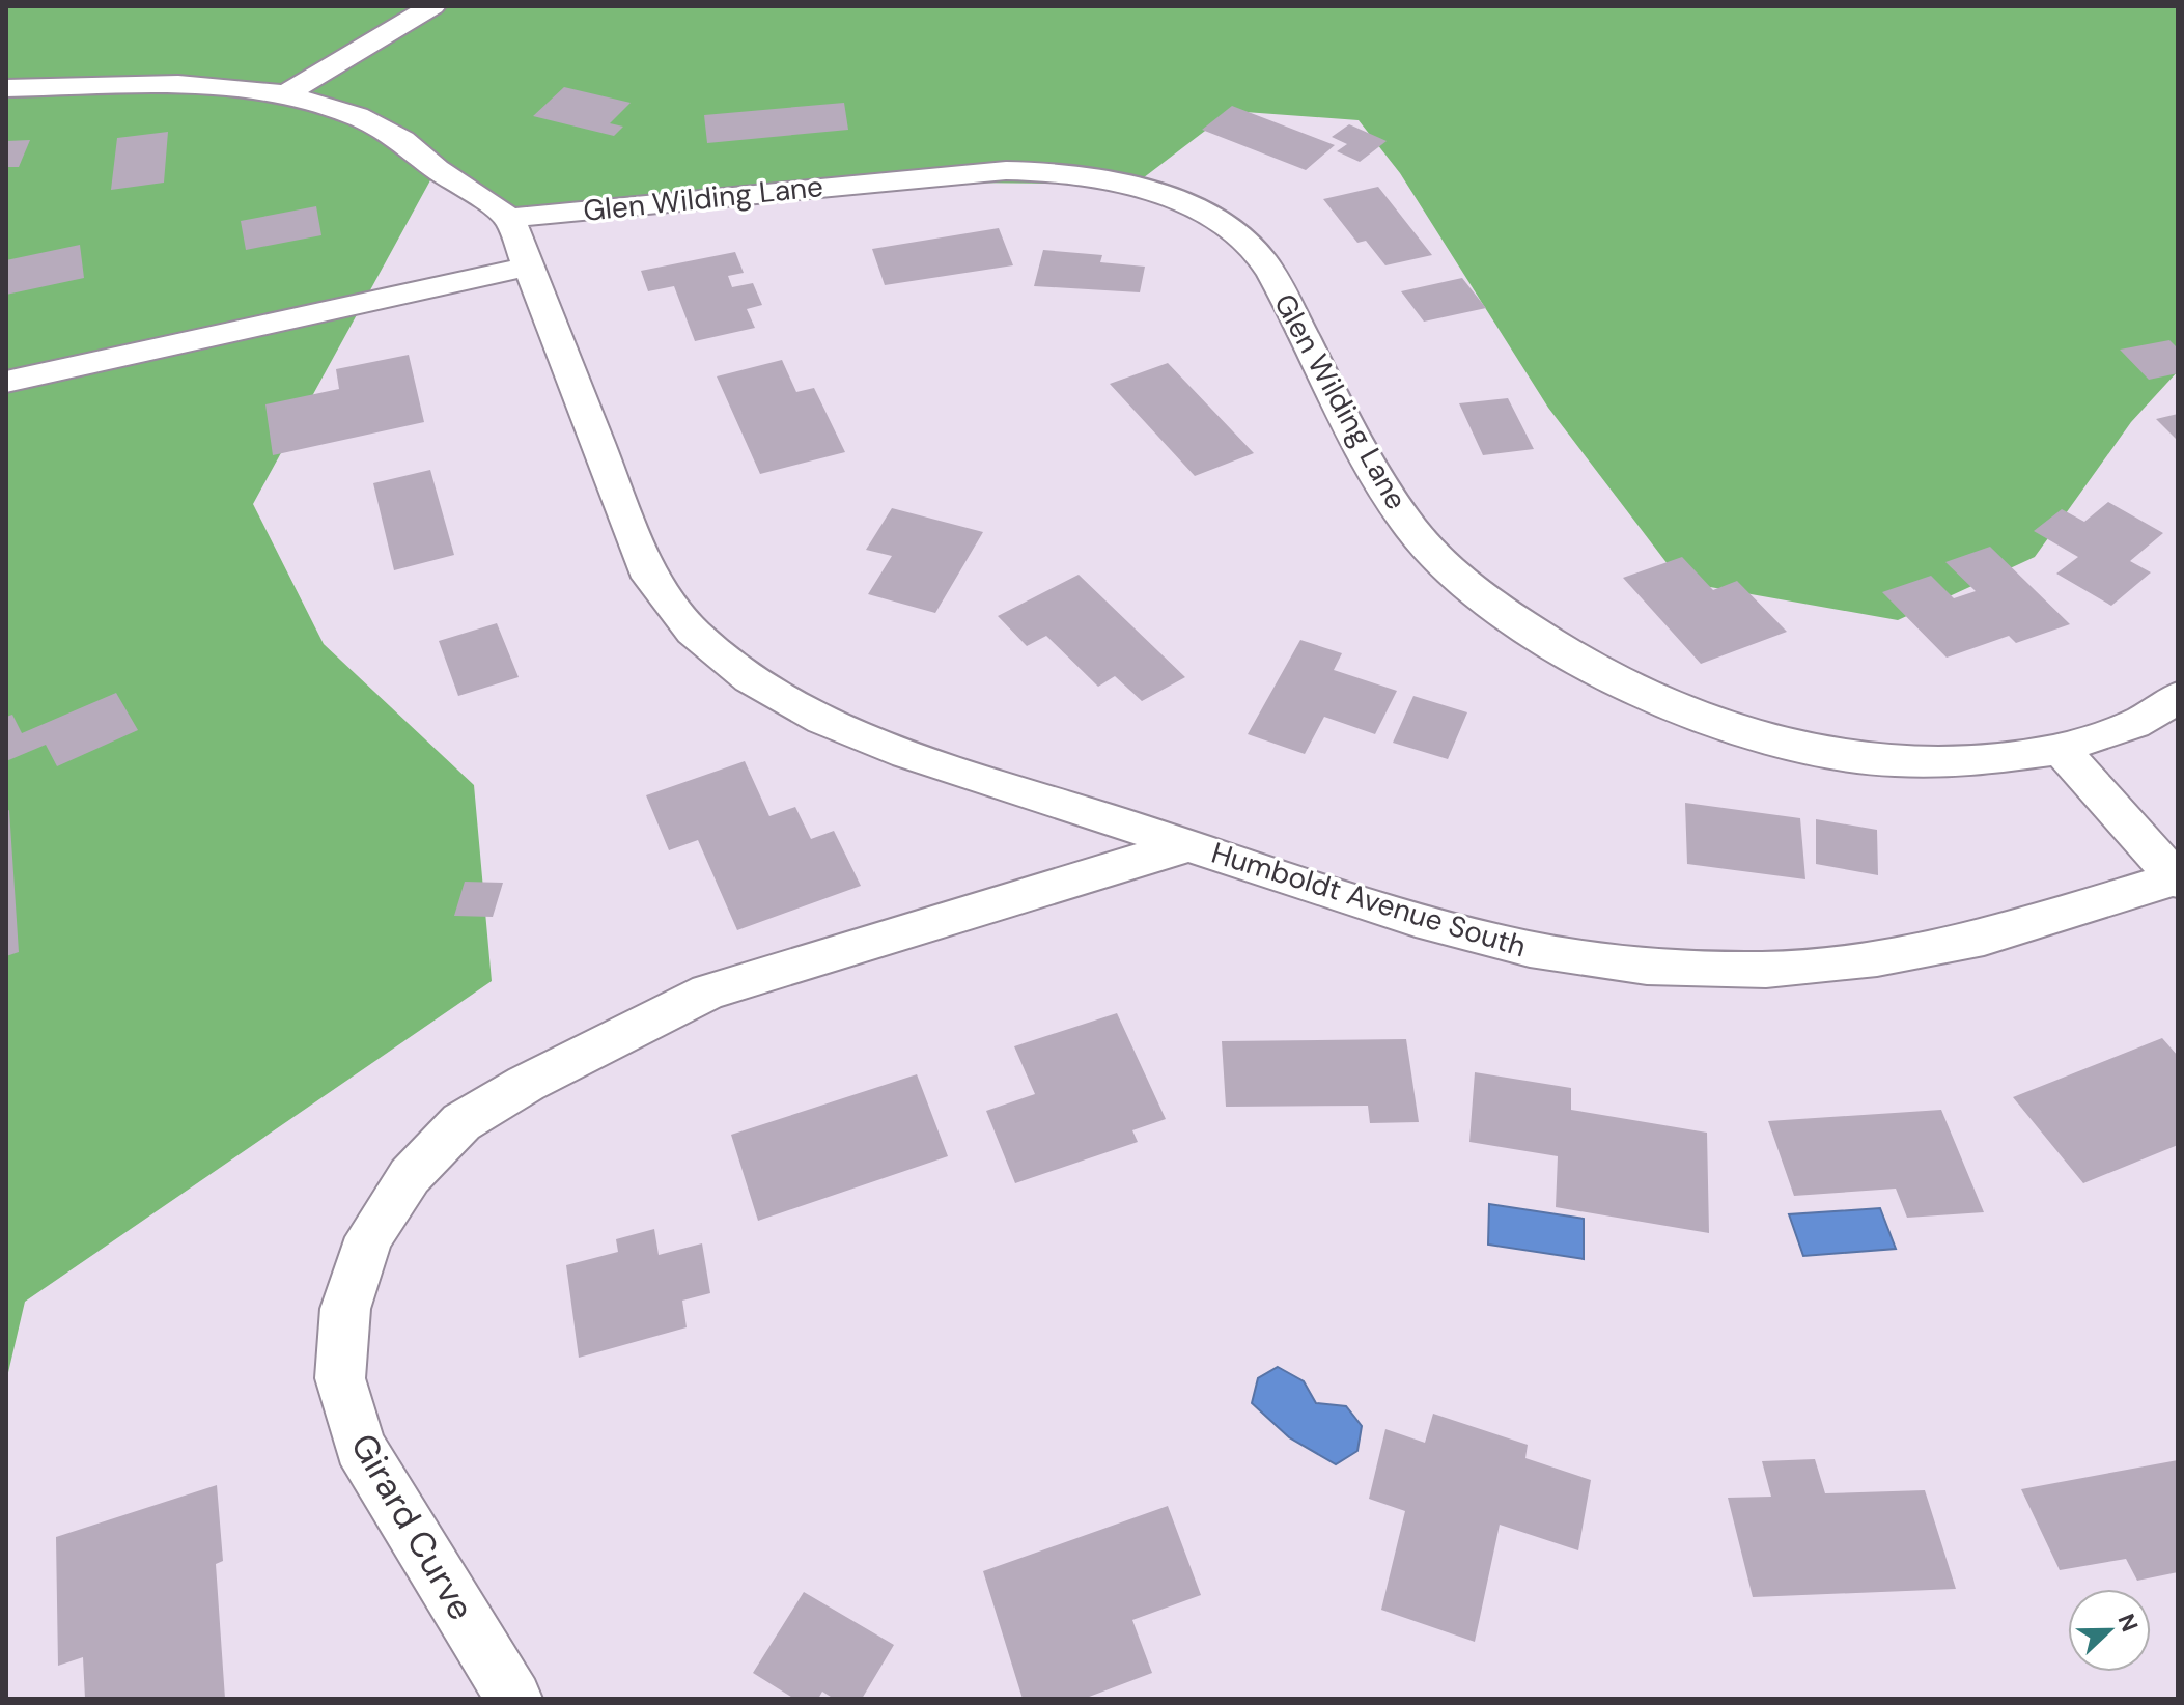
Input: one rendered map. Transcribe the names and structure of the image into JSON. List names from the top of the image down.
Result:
{
  "streets": {
    "street": ["Glen Wilding Lane", "Humboldt Avenue South", "Girard Curve"]
  },
  "crossings": [
    ["Humboldt Avenue South", "Girard Curve"]
  ],
  "north": "right"
}
